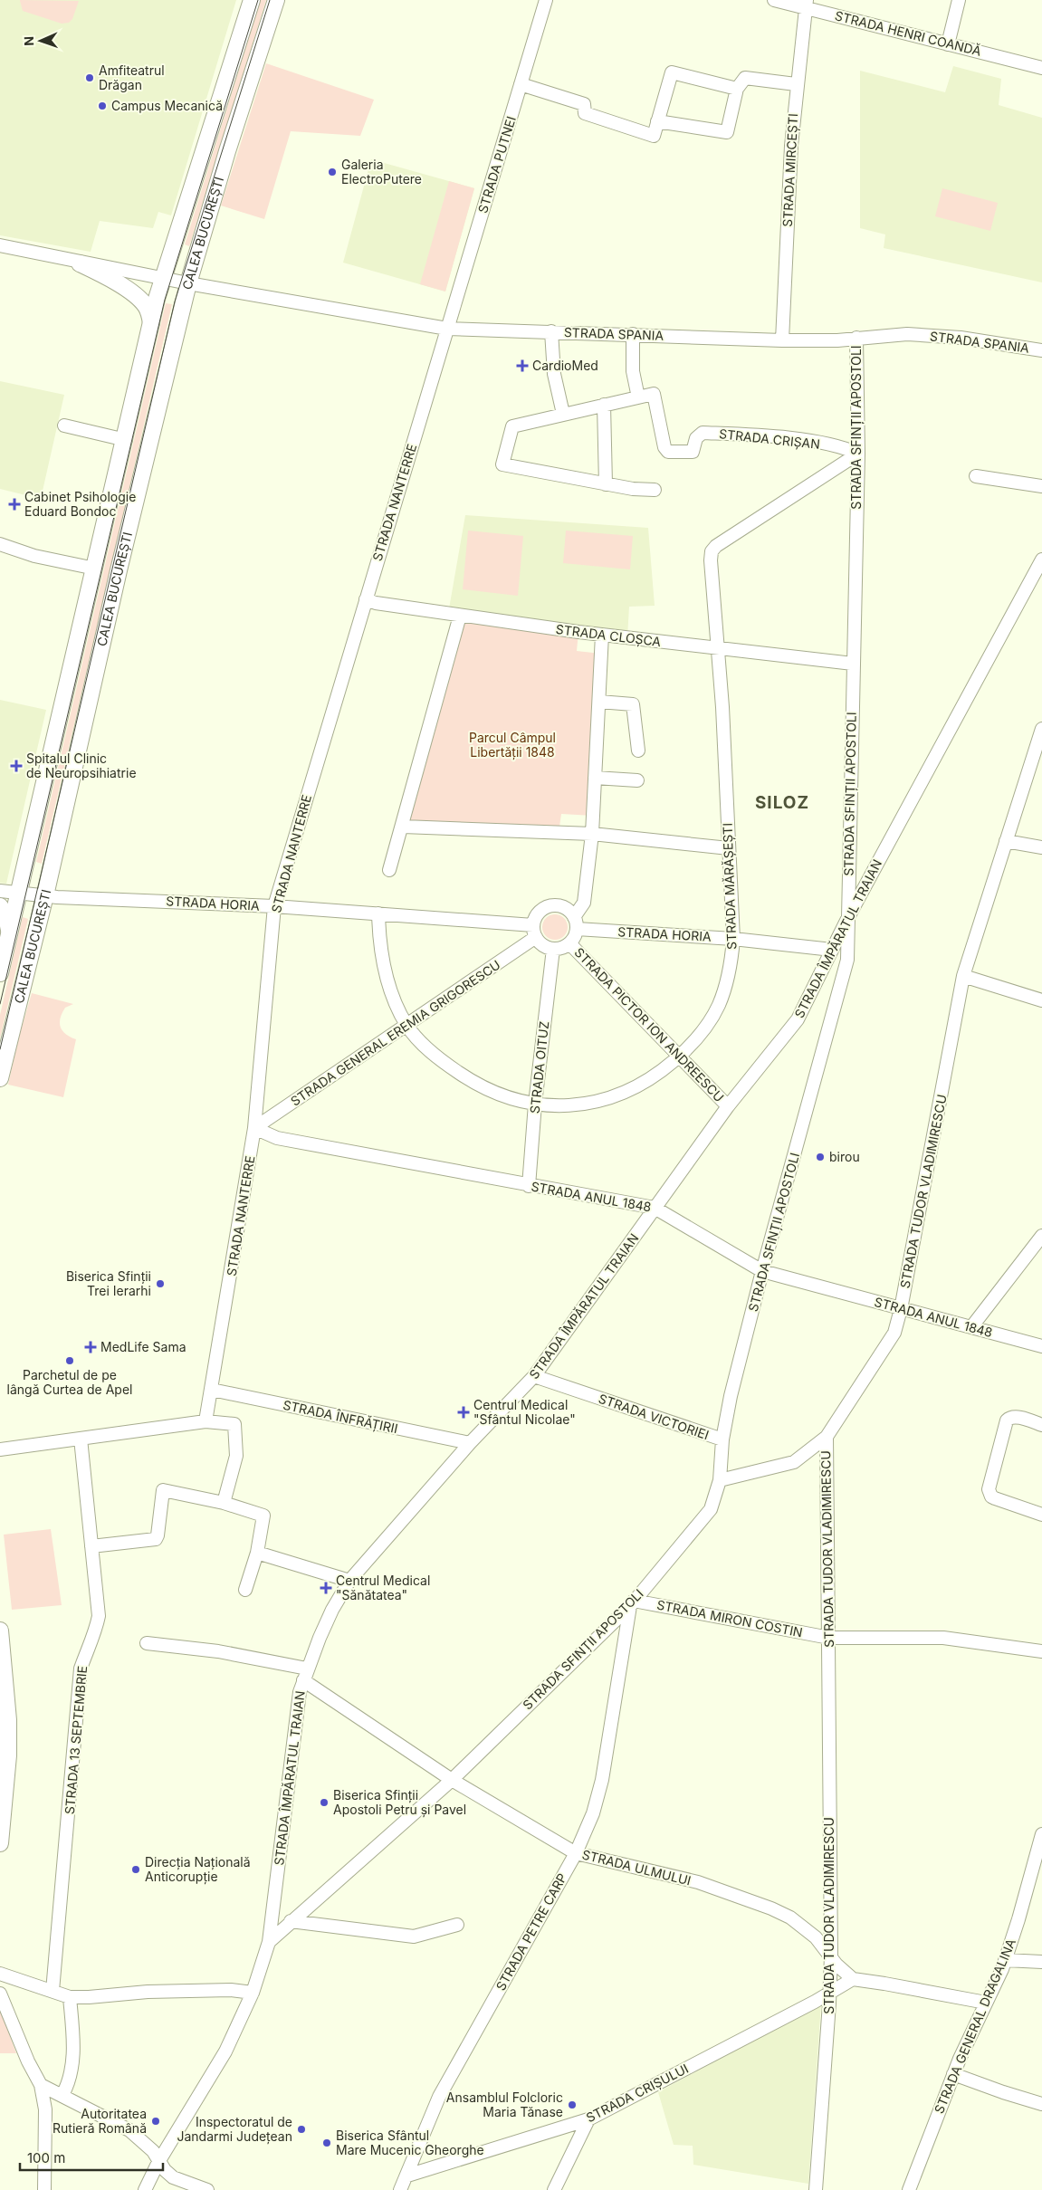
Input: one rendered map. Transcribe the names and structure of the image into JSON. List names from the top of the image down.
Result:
{
  "streets": {
    "main road": ["CALEA BUCUREȘTI"],
    "street": [
      "STRADA HENRI COANDĂ",
      "STRADA PUTNEI",
      "STRADA MIRCEȘTI",
      "STRADA SPANIA",
      "STRADA SFINȚII APOSTOLI",
      "STRADA CRIȘAN",
      "STRADA NANTERRE",
      "STRADA CLOȘCA",
      "STRADA MĂRĂȘEȘTI",
      "STRADA HORIA",
      "STRADA ÎMPĂRATUL TRAIAN",
      "STRADA PICTOR ION ANDREESCU",
      "STRADA GENERAL EREMIA GRIGORESCU",
      "STRADA OITUZ",
      "STRADA TUDOR VLADIMIRESCU",
      "STRADA ANUL 1848",
      "STRADA ÎNFRĂȚIRII",
      "STRADA VICTORIEI",
      "STRADA MIRON COSTIN",
      "STRADA 13 SEPTEMBRIE",
      "STRADA ULMULUI",
      "STRADA PETRE CARP",
      "STRADA GENERAL DRAGALINA",
      "STRADA CRIȘULUI"
    ]
  },
  "crossings": [
    ["STRADA HENRI COANDĂ", "STRADA MIRCEȘTI"],
    ["STRADA PUTNEI", "STRADA SPANIA"],
    ["STRADA PUTNEI", "STRADA NANTERRE"],
    ["STRADA MIRCEȘTI", "STRADA SPANIA"],
    ["CALEA BUCUREȘTI", "STRADA SPANIA"],
    ["CALEA BUCUREȘTI", "STRADA HORIA"],
    ["STRADA SPANIA", "STRADA SFINȚII APOSTOLI"],
    ["STRADA SPANIA", "STRADA NANTERRE"],
    ["STRADA SFINȚII APOSTOLI", "STRADA CRIȘAN"],
    ["STRADA SFINȚII APOSTOLI", "STRADA CLOȘCA"],
    ["STRADA SFINȚII APOSTOLI", "STRADA MĂRĂȘEȘTI"],
    ["STRADA SFINȚII APOSTOLI", "STRADA ÎMPĂRATUL TRAIAN"],
    ["STRADA SFINȚII APOSTOLI", "STRADA ANUL 1848"],
    ["STRADA SFINȚII APOSTOLI", "STRADA VICTORIEI"],
    ["STRADA SFINȚII APOSTOLI", "STRADA MIRON COSTIN"],
    ["STRADA SFINȚII APOSTOLI", "STRADA ULMULUI"],
    ["STRADA SFINȚII APOSTOLI", "STRADA PETRE CARP"],
    ["STRADA CRIȘAN", "STRADA MĂRĂȘEȘTI"],
    ["STRADA NANTERRE", "STRADA CLOȘCA"],
    ["STRADA NANTERRE", "STRADA HORIA"],
    ["STRADA NANTERRE", "STRADA GENERAL EREMIA GRIGORESCU"],
    ["STRADA NANTERRE", "STRADA ANUL 1848"],
    ["STRADA NANTERRE", "STRADA ÎNFRĂȚIRII"],
    ["STRADA CLOȘCA", "STRADA MĂRĂȘEȘTI"],
    ["STRADA MĂRĂȘEȘTI", "STRADA HORIA"],
    ["STRADA MĂRĂȘEȘTI", "STRADA PICTOR ION ANDREESCU"],
    ["STRADA MĂRĂȘEȘTI", "STRADA GENERAL EREMIA GRIGORESCU"],
    ["STRADA MĂRĂȘEȘTI", "STRADA OITUZ"],
    ["STRADA HORIA", "STRADA ÎMPĂRATUL TRAIAN"],
    ["STRADA HORIA", "STRADA PICTOR ION ANDREESCU"],
    ["STRADA HORIA", "STRADA GENERAL EREMIA GRIGORESCU"],
    ["STRADA HORIA", "STRADA OITUZ"],
    ["STRADA ÎMPĂRATUL TRAIAN", "STRADA PICTOR ION ANDREESCU"],
    ["STRADA ÎMPĂRATUL TRAIAN", "STRADA ANUL 1848"],
    ["STRADA ÎMPĂRATUL TRAIAN", "STRADA ÎNFRĂȚIRII"],
    ["STRADA ÎMPĂRATUL TRAIAN", "STRADA VICTORIEI"],
    ["STRADA ÎMPĂRATUL TRAIAN", "STRADA ULMULUI"],
    ["STRADA PICTOR ION ANDREESCU", "STRADA GENERAL EREMIA GRIGORESCU"],
    ["STRADA PICTOR ION ANDREESCU", "STRADA OITUZ"],
    ["STRADA GENERAL EREMIA GRIGORESCU", "STRADA OITUZ"],
    ["STRADA GENERAL EREMIA GRIGORESCU", "STRADA ANUL 1848"],
    ["STRADA OITUZ", "STRADA ANUL 1848"],
    ["STRADA TUDOR VLADIMIRESCU", "STRADA ANUL 1848"],
    ["STRADA TUDOR VLADIMIRESCU", "STRADA MIRON COSTIN"],
    ["STRADA TUDOR VLADIMIRESCU", "STRADA ULMULUI"],
    ["STRADA TUDOR VLADIMIRESCU", "STRADA CRIȘULUI"],
    ["STRADA MIRON COSTIN", "STRADA PETRE CARP"],
    ["STRADA ULMULUI", "STRADA PETRE CARP"],
    ["STRADA ULMULUI", "STRADA CRIȘULUI"],
    ["STRADA PETRE CARP", "STRADA CRIȘULUI"]
  ],
  "districts": ["SILOZ"],
  "parks": ["Parcul Câmpul Libertății 1848"],
  "places": {
    "other": [
      "Amfiteatrul Drăgan",
      "Campus Mecanică",
      "Galeria ElectroPutere",
      "birou",
      "Biserica Sfinții Trei Ierarhi",
      "Parchetul de pe lângă Curtea de Apel",
      "Biserica Sfinții Apostoli Petru și Pavel",
      "Direcția Națională Anticorupție",
      "Ansamblul Folcloric Maria Tănase",
      "Autoritatea Rutieră Română",
      "Inspectoratul de Jandarmi Județean",
      "Biserica Sfântul Mare Mucenic Gheorghe"
    ],
    "health": [
      "CardioMed",
      "Cabinet Psihologie Eduard Bondoc",
      "Spitalul Clinic de Neuropsihiatrie",
      "MedLife Sama",
      "Centrul Medical \"Sfântul Nicolae\"",
      "Centrul Medical \"Sănătatea\""
    ]
  },
  "scale_bar": "100 m",
  "north": "left"
}
